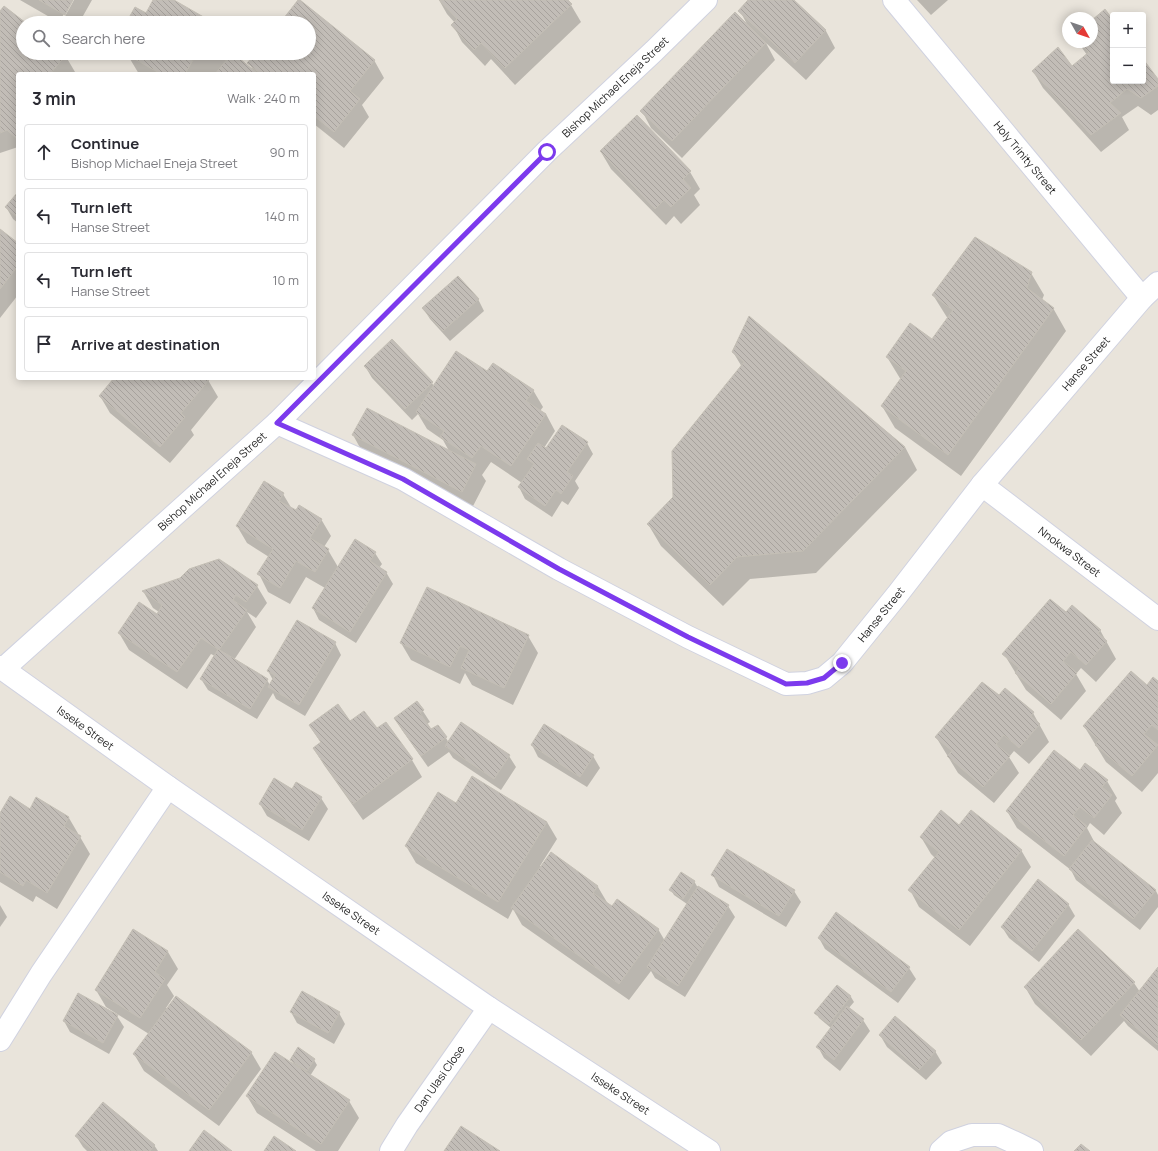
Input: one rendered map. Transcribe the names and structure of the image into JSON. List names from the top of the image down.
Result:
{
  "streets": {
    "street": [
      "Bishop Michael Eneja Street",
      "Holy Trinity Street",
      "Hanse Street",
      "Nnokwa Street",
      "Isseke Street",
      "Dan Ulasi Close"
    ]
  },
  "crossings": [
    ["Bishop Michael Eneja Street", "Hanse Street"],
    ["Bishop Michael Eneja Street", "Isseke Street"],
    ["Holy Trinity Street", "Hanse Street"],
    ["Hanse Street", "Nnokwa Street"],
    ["Isseke Street", "Dan Ulasi Close"]
  ],
  "north": "bottom right",
  "page": {
    "map_buttons": ["+", "−"],
    "search": "Search here",
    "heading": ["3 min", "Walk · 240 m"],
    "list": [
      ["Continue", "Bishop Michael Eneja Street", "90 m"],
      ["Turn left", "Hanse Street", "140 m"],
      ["Turn left", "Hanse Street", "10 m"],
      "Arrive at destination"
    ]
  }
}
